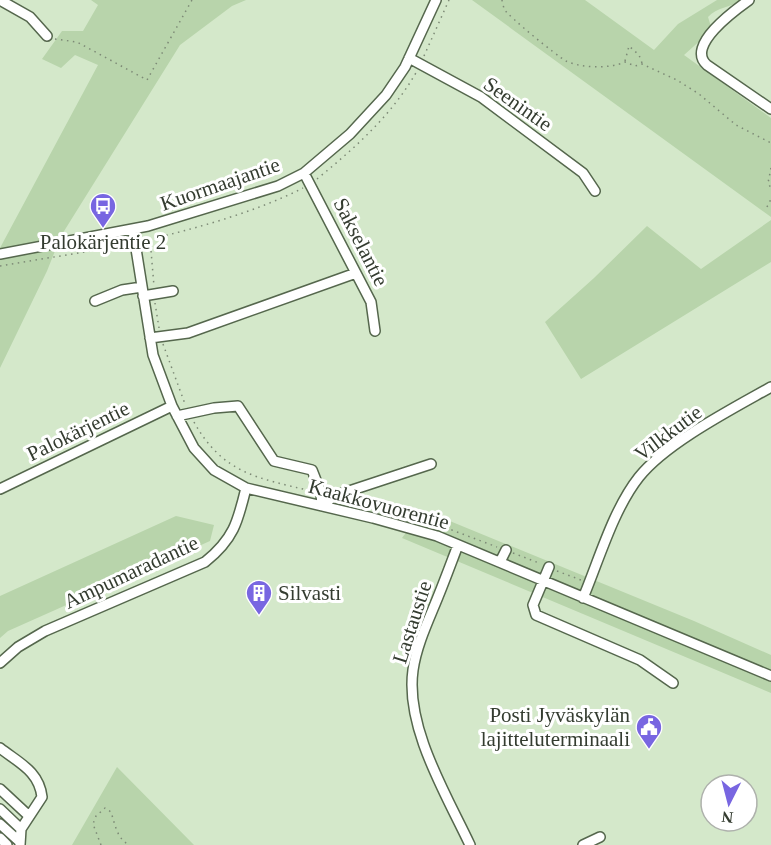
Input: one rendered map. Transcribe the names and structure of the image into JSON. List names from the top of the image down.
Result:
{
  "streets": {
    "street": [
      "Seenintie",
      "Kuormaajantie",
      "Sakselantie",
      "Palokärjentie",
      "Vilkkutie",
      "Kaakkovuorentie",
      "Ampumaradantie",
      "Lastaustie"
    ]
  },
  "crossings": [
    ["Seenintie", "Kuormaajantie"],
    ["Kuormaajantie", "Sakselantie"],
    ["Kuormaajantie", "Kaakkovuorentie"],
    ["Palokärjentie", "Kaakkovuorentie"],
    ["Vilkkutie", "Kaakkovuorentie"],
    ["Kaakkovuorentie", "Ampumaradantie"],
    ["Kaakkovuorentie", "Lastaustie"]
  ],
  "places": {
    "bus stop": ["Palokärjentie 2"],
    "building": ["Silvasti"],
    "public building": ["Posti Jyväskylän lajitteluterminaali"]
  },
  "north": "bottom"
}
